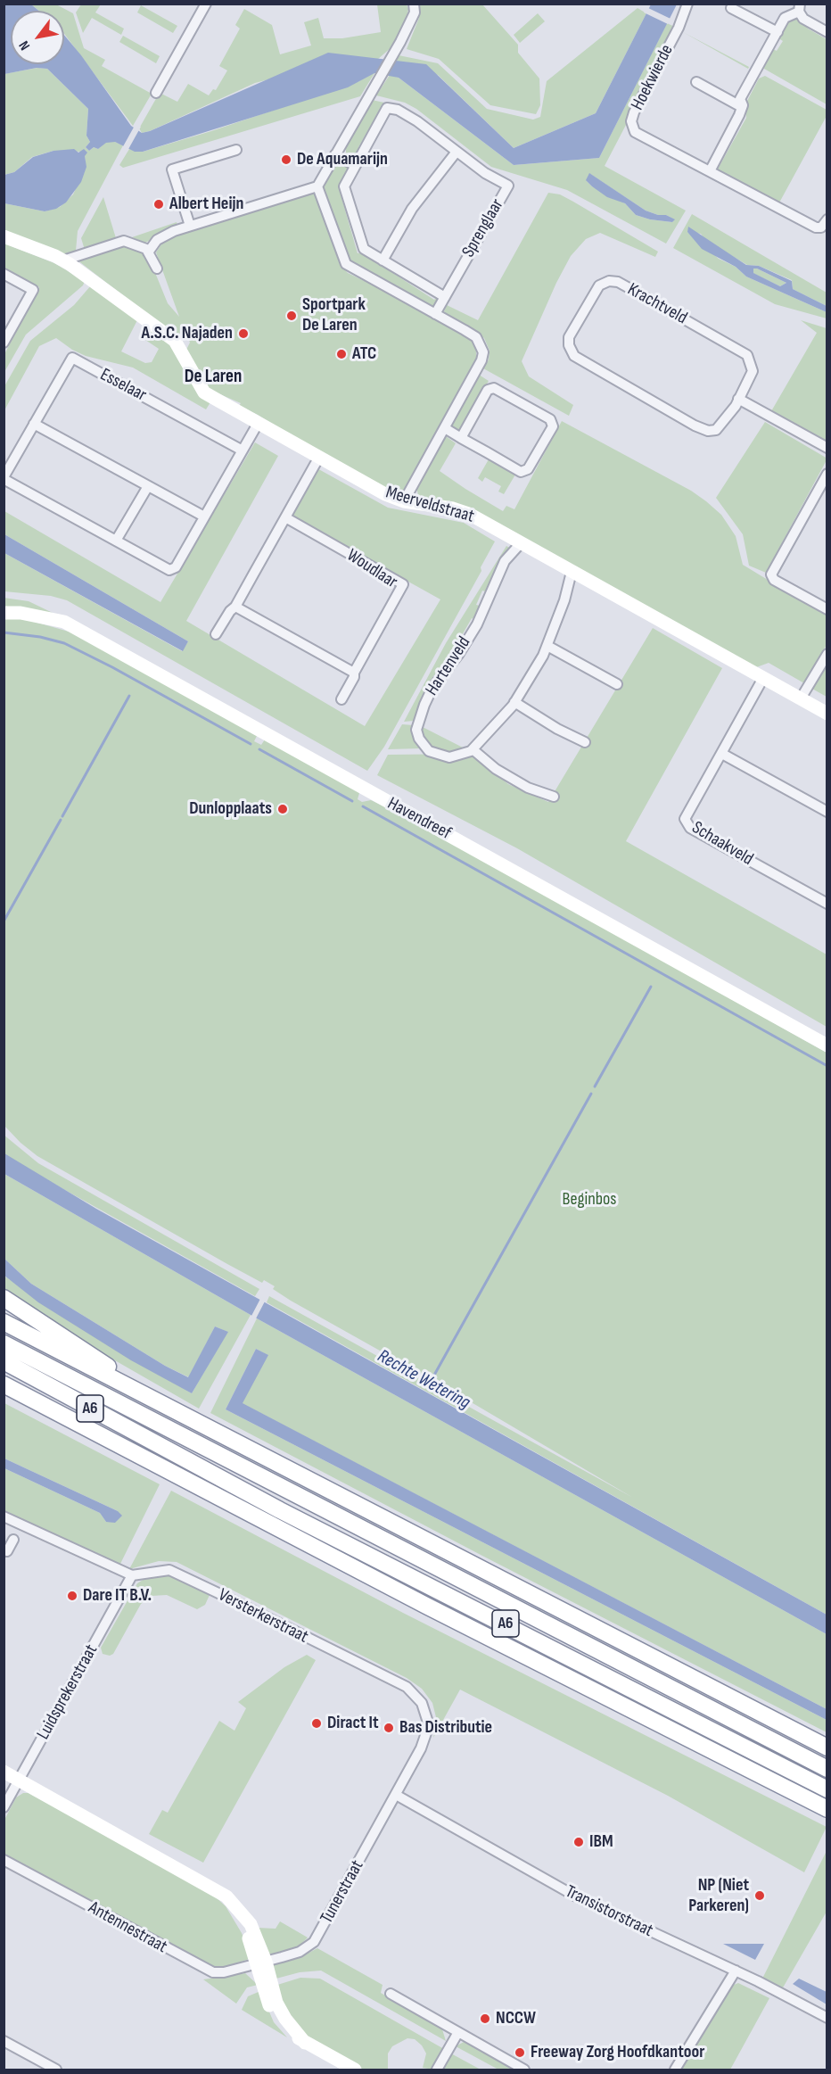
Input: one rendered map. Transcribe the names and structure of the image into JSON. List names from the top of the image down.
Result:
{
  "streets": {
    "highway": ["A6"],
    "street": [
      "Hoekwierde",
      "Sprenglaar",
      "Krachtveld",
      "Esselaar",
      "Meerveldstraat",
      "Woudlaar",
      "Hartenveld",
      "Havendreef",
      "Schaakveld",
      "Versterkerstraat",
      "Luidsprekerstraat",
      "Tunerstraat",
      "Transistorstraat",
      "Antennestraat"
    ]
  },
  "crossings": [
    ["Esselaar", "Meerveldstraat"],
    ["Meerveldstraat", "Hartenveld"],
    ["Meerveldstraat", "Schaakveld"],
    ["Versterkerstraat", "Luidsprekerstraat"],
    ["Versterkerstraat", "Tunerstraat"],
    ["Versterkerstraat", "Transistorstraat"],
    ["Tunerstraat", "Transistorstraat"],
    ["Tunerstraat", "Antennestraat"]
  ],
  "districts": ["De Laren"],
  "water": ["Rechte Wetering"],
  "parks": ["Beginbos"],
  "places": [
    "De Aquamarijn",
    "Albert Heijn",
    "Sportpark De Laren",
    "A.S.C. Najaden",
    "ATC",
    "Dunlopplaats",
    "Dare IT B.V.",
    "Diract It",
    "Bas Distributie",
    "IBM",
    "NP (Niet Parkeren)",
    "NCCW",
    "Freeway Zorg Hoofdkantoor"
  ],
  "north": "bottom left"
}
